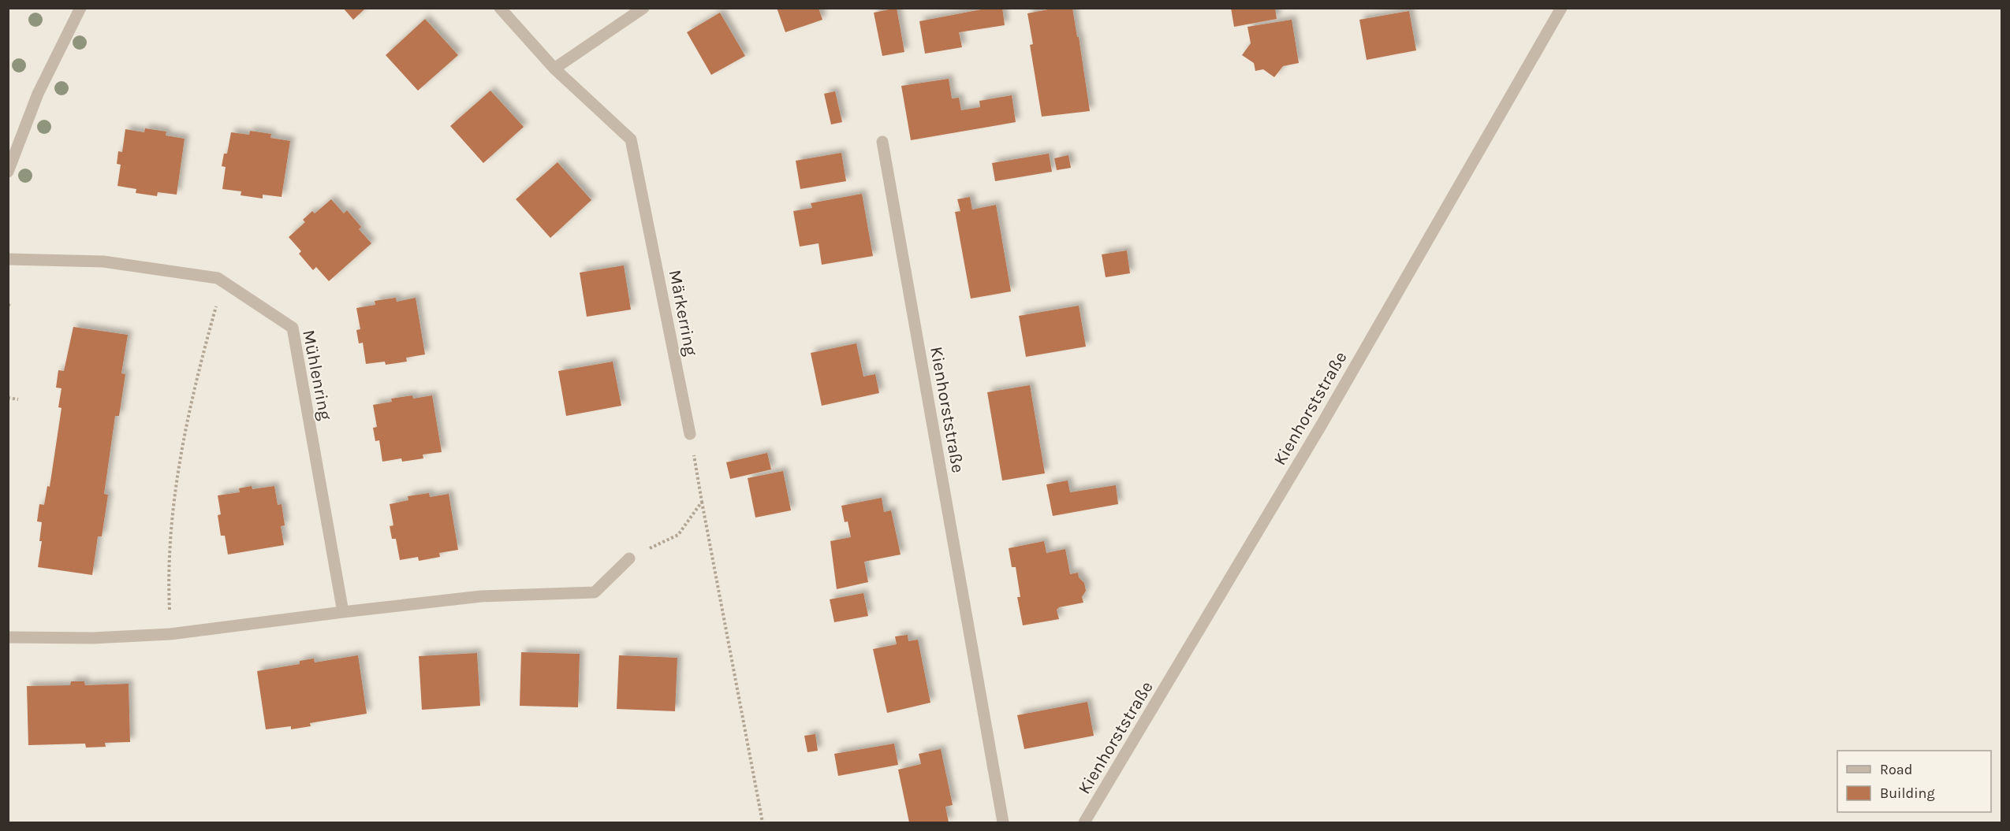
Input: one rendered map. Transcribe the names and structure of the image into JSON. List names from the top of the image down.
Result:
{
  "streets": {
    "street": ["Märkerring", "Mühlenring", "Kienhorststraße"]
  },
  "legend": ["Road", "Building"]
}
